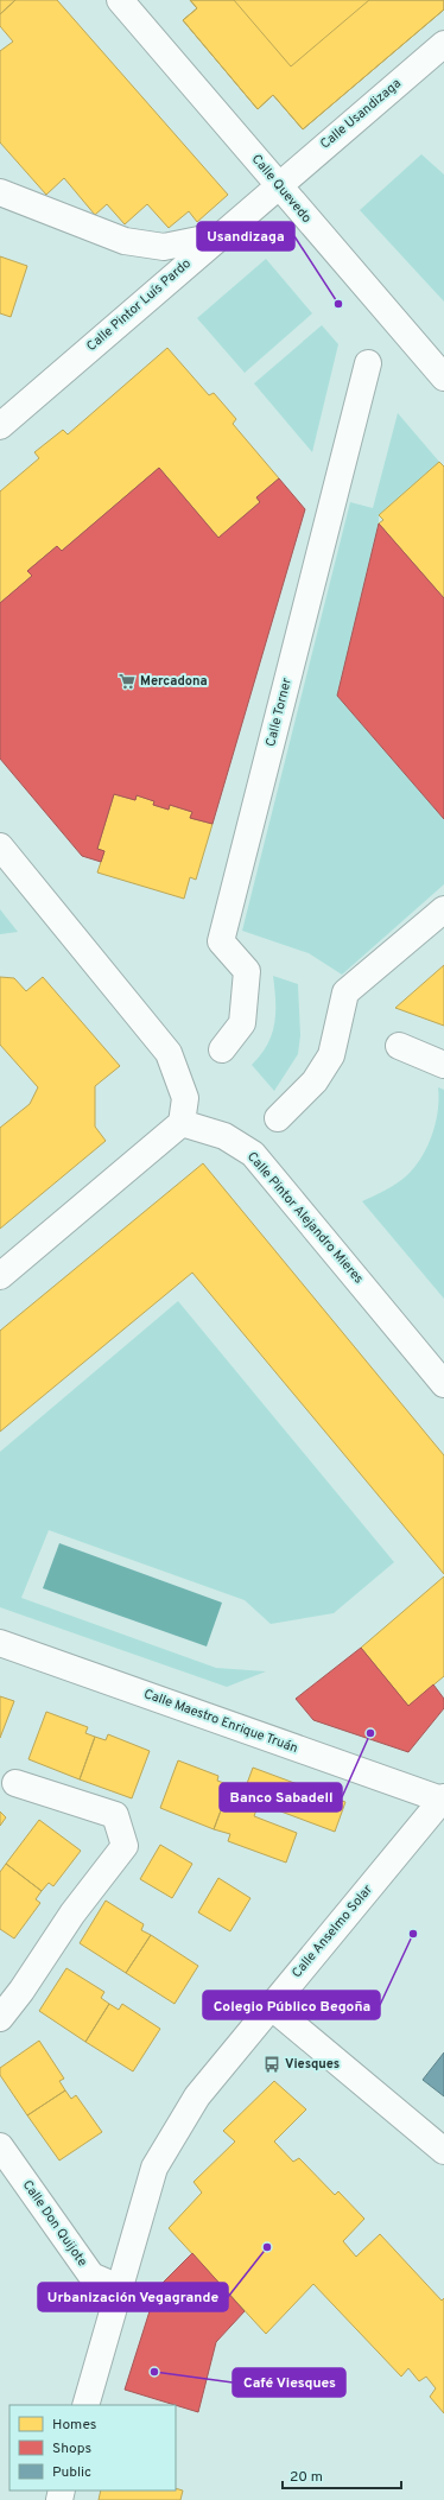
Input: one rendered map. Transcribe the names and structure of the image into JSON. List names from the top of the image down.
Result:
{
  "streets": {
    "street": [
      "Calle Usandizaga",
      "Calle Quevedo",
      "Calle Pintor Luís Pardo",
      "Calle Torner",
      "Calle Pintor Alejandro Mieres",
      "Calle Maestro Enrique Truán",
      "Calle Anselmo Solar",
      "Calle Don Quijote"
    ]
  },
  "crossings": [
    ["Calle Usandizaga", "Calle Quevedo"],
    ["Calle Usandizaga", "Calle Pintor Luís Pardo"],
    ["Calle Quevedo", "Calle Pintor Luís Pardo"],
    ["Calle Maestro Enrique Truán", "Calle Anselmo Solar"],
    ["Calle Anselmo Solar", "Calle Don Quijote"]
  ],
  "places": {
    "other": [
      "Usandizaga",
      "Banco Sabadell",
      "Colegio Público Begoña",
      "Urbanización Vegagrande",
      "Café Viesques"
    ],
    "supermarket": ["Mercadona"],
    "bus stop": ["Viesques"]
  },
  "legend": ["Homes", "Shops", "Public"],
  "scale_bar": "20 m"
}
